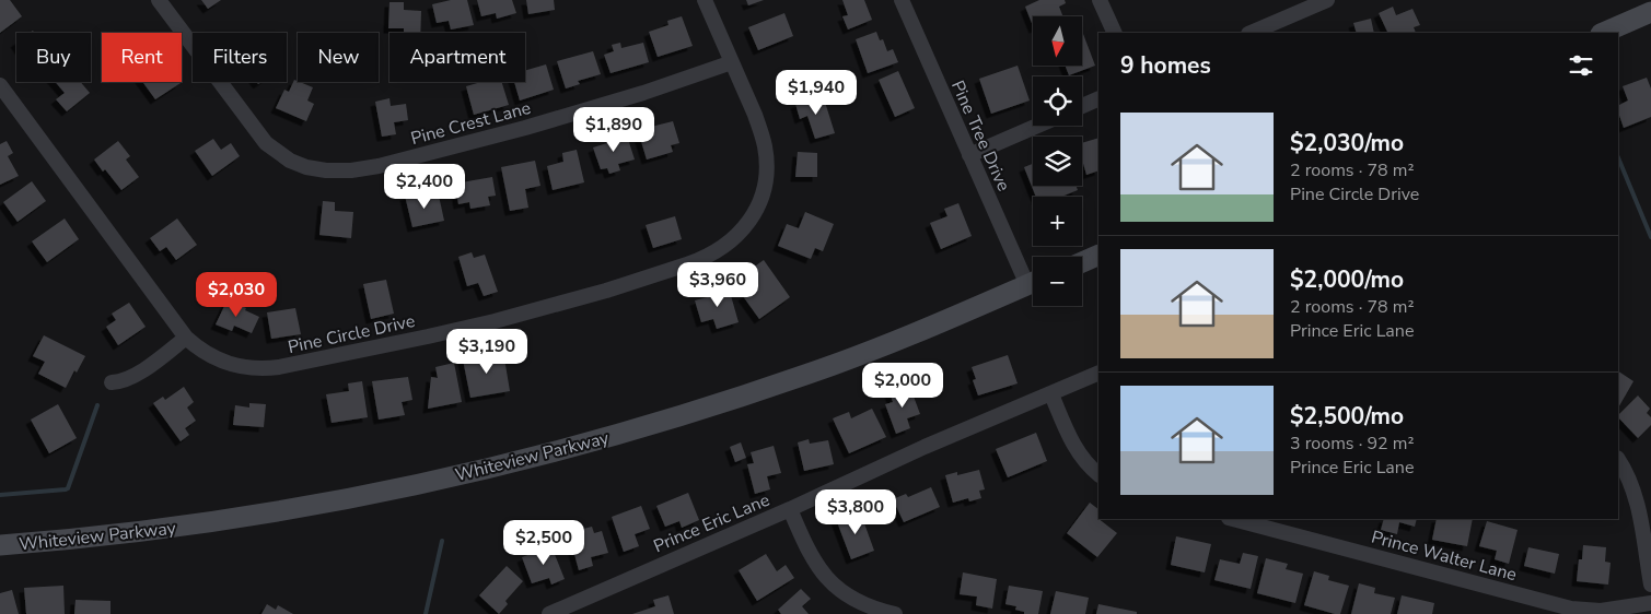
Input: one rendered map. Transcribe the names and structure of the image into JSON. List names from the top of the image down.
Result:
{
  "streets": {
    "street": [
      "Pine Crest Lane",
      "Pine Tree Drive",
      "Pine Circle Drive",
      "Whiteview Parkway",
      "Prince Eric Lane",
      "Prince Walter Lane"
    ]
  },
  "crossings": [
    ["Pine Crest Lane", "Pine Circle Drive"]
  ],
  "north": "bottom",
  "page": {
    "map_buttons": ["+", "−"],
    "chip": [
      "Buy",
      "Rent",
      "Filters",
      "New",
      "Apartment"
    ],
    "heading": "9 homes",
    "price": [
      "$1,940",
      "$1,890",
      "$2,400",
      "$3,960",
      "$2,030",
      "$3,190",
      "$2,000",
      "$3,800",
      "$2,500"
    ],
    "list": [
      {
        "name": "$2,030/mo",
        "note": "2 rooms · 78 m² · Pine Circle Drive"
      },
      {
        "name": "$2,000/mo",
        "note": "2 rooms · 78 m² · Prince Eric Lane"
      },
      {
        "name": "$2,500/mo",
        "note": "3 rooms · 92 m² · Prince Eric Lane"
      }
    ]
  }
}
